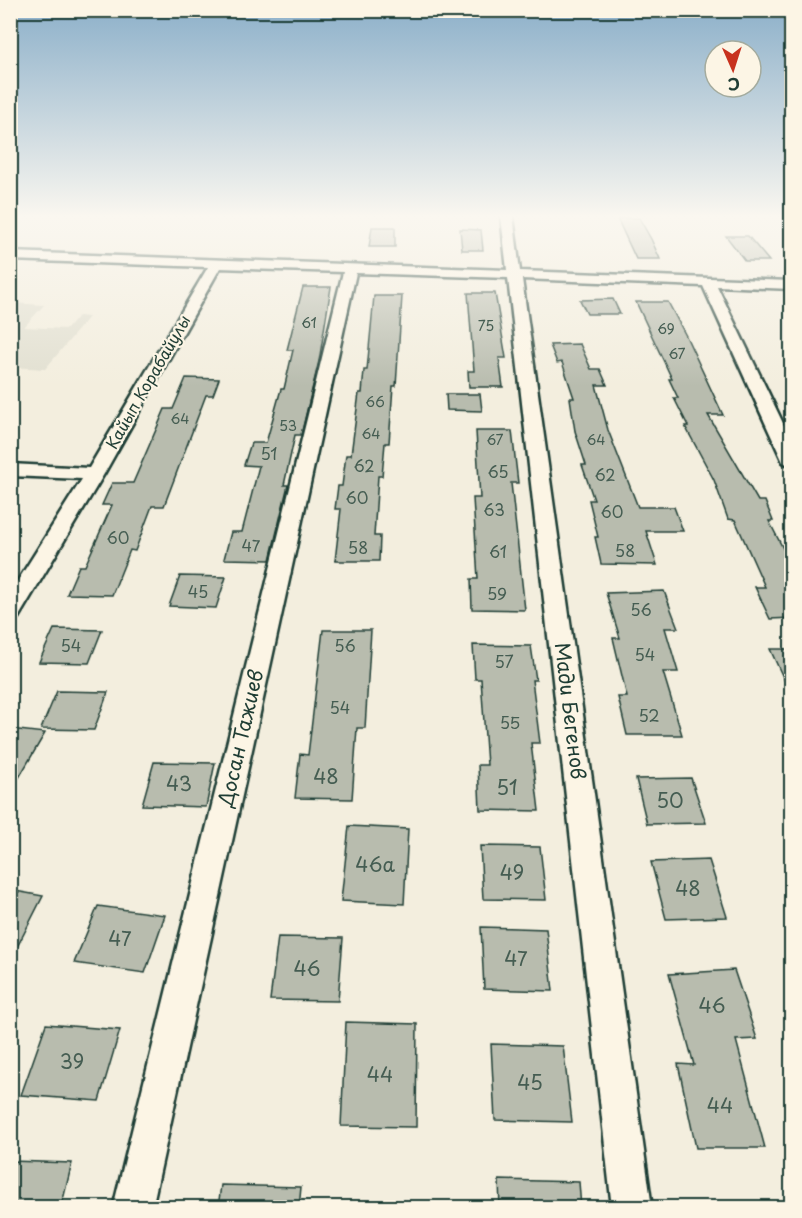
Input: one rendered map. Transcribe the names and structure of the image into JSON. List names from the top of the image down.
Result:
{
  "streets": {
    "street": ["Кайып Корабайулы", "Мади Бегенов", "Досан Тажиев"]
  },
  "house_numbers": [
    "61",
    "75",
    "69",
    "67",
    "66",
    "64",
    "53",
    "64",
    "67",
    "64",
    "51",
    "62",
    "65",
    "62",
    "60",
    "63",
    "60",
    "60",
    "47",
    "58",
    "58",
    "61",
    "45",
    "59",
    "56",
    "54",
    "56",
    "54",
    "57",
    "54",
    "52",
    "55",
    "48",
    "43",
    "51",
    "50",
    "46а",
    "49",
    "48",
    "47",
    "47",
    "46",
    "46",
    "39",
    "44",
    "45",
    "44"
  ],
  "north": "bottom"
}
